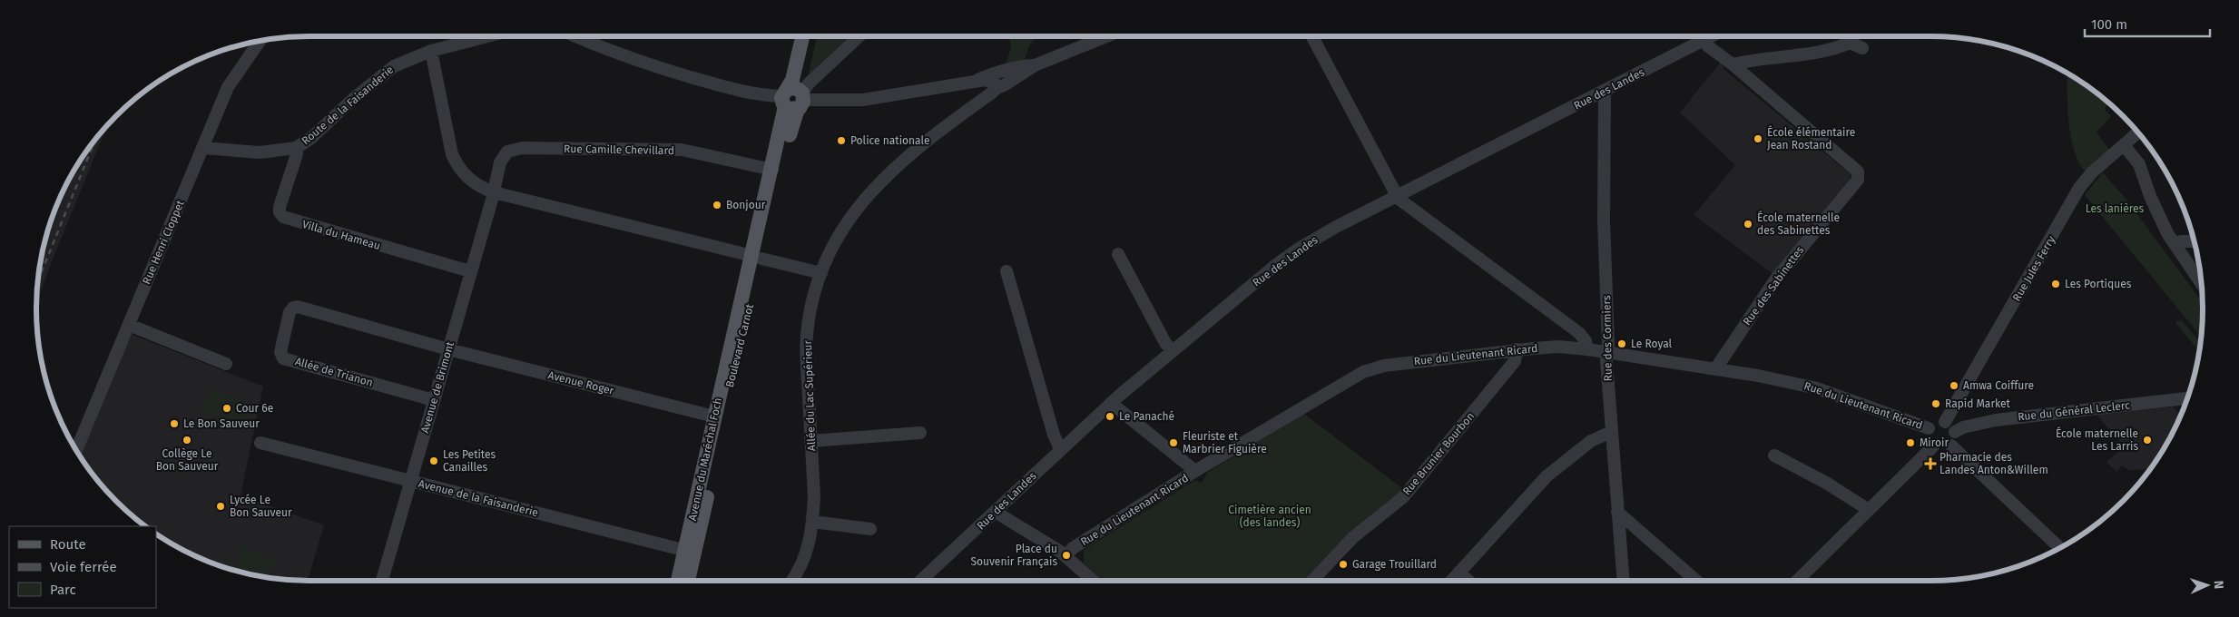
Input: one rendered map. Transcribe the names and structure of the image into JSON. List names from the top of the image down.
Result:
{
  "streets": {
    "main road": ["Boulevard Carnot"],
    "street": [
      "Rue des Landes",
      "Route de la Faisanderie",
      "Rue Camille Chevillard",
      "Villa du Hameau",
      "Rue Henri Cloppet",
      "Rue Jules Ferry",
      "Rue des Sabinettes",
      "Rue des Cormiers",
      "Rue du Lieutenant Ricard",
      "Allée de Trianon",
      "Avenue Roger",
      "Avenue de Brimont",
      "Allée du Lac Supérieur",
      "Rue du Général Leclerc",
      "Rue Brunier Bourbon",
      "Avenue de la Faisanderie"
    ]
  },
  "crossings": [
    ["Rue des Landes", "Rue des Sabinettes"],
    ["Rue des Landes", "Rue des Cormiers"],
    ["Route de la Faisanderie", "Villa du Hameau"],
    ["Route de la Faisanderie", "Rue Henri Cloppet"],
    ["Rue Camille Chevillard", "Boulevard Carnot"],
    ["Rue Camille Chevillard", "Avenue de Brimont"],
    ["Villa du Hameau", "Avenue de Brimont"],
    ["Rue Jules Ferry", "Rue du Lieutenant Ricard"],
    ["Rue Jules Ferry", "Rue du Général Leclerc"],
    ["Rue des Sabinettes", "Rue du Lieutenant Ricard"],
    ["Rue des Cormiers", "Rue du Lieutenant Ricard"],
    ["Boulevard Carnot", "Avenue Roger"],
    ["Boulevard Carnot", "Avenue de la Faisanderie"],
    ["Rue du Lieutenant Ricard", "Rue du Général Leclerc"],
    ["Rue du Lieutenant Ricard", "Rue Brunier Bourbon"],
    ["Allée de Trianon", "Avenue Roger"],
    ["Allée de Trianon", "Avenue de Brimont"],
    ["Avenue Roger", "Avenue de Brimont"],
    ["Avenue de Brimont", "Avenue de la Faisanderie"]
  ],
  "parks": ["Les lanières", "Cimetière ancien (des landes)"],
  "places": {
    "other": [
      "École élémentaire Jean Rostand",
      "Police nationale",
      "Bonjour",
      "École maternelle des Sabinettes",
      "Les Portiques",
      "Le Royal",
      "Amwa Coiffure",
      "Rapid Market",
      "Cour 6e",
      "Le Panaché",
      "Le Bon Sauveur",
      "Collège Le Bon Sauveur",
      "École maternelle Les Larris",
      "Fleuriste et Marbrier Figuière",
      "Miroir",
      "Les Petites Canailles",
      "Lycée Le Bon Sauveur",
      "Place du Souvenir Français",
      "Garage Trouillard"
    ],
    "health": ["Pharmacie des Landes Anton&Willem"]
  },
  "legend": ["Route", "Voie ferrée", "Parc"],
  "scale_bar": "100 m",
  "north": "right"
}
